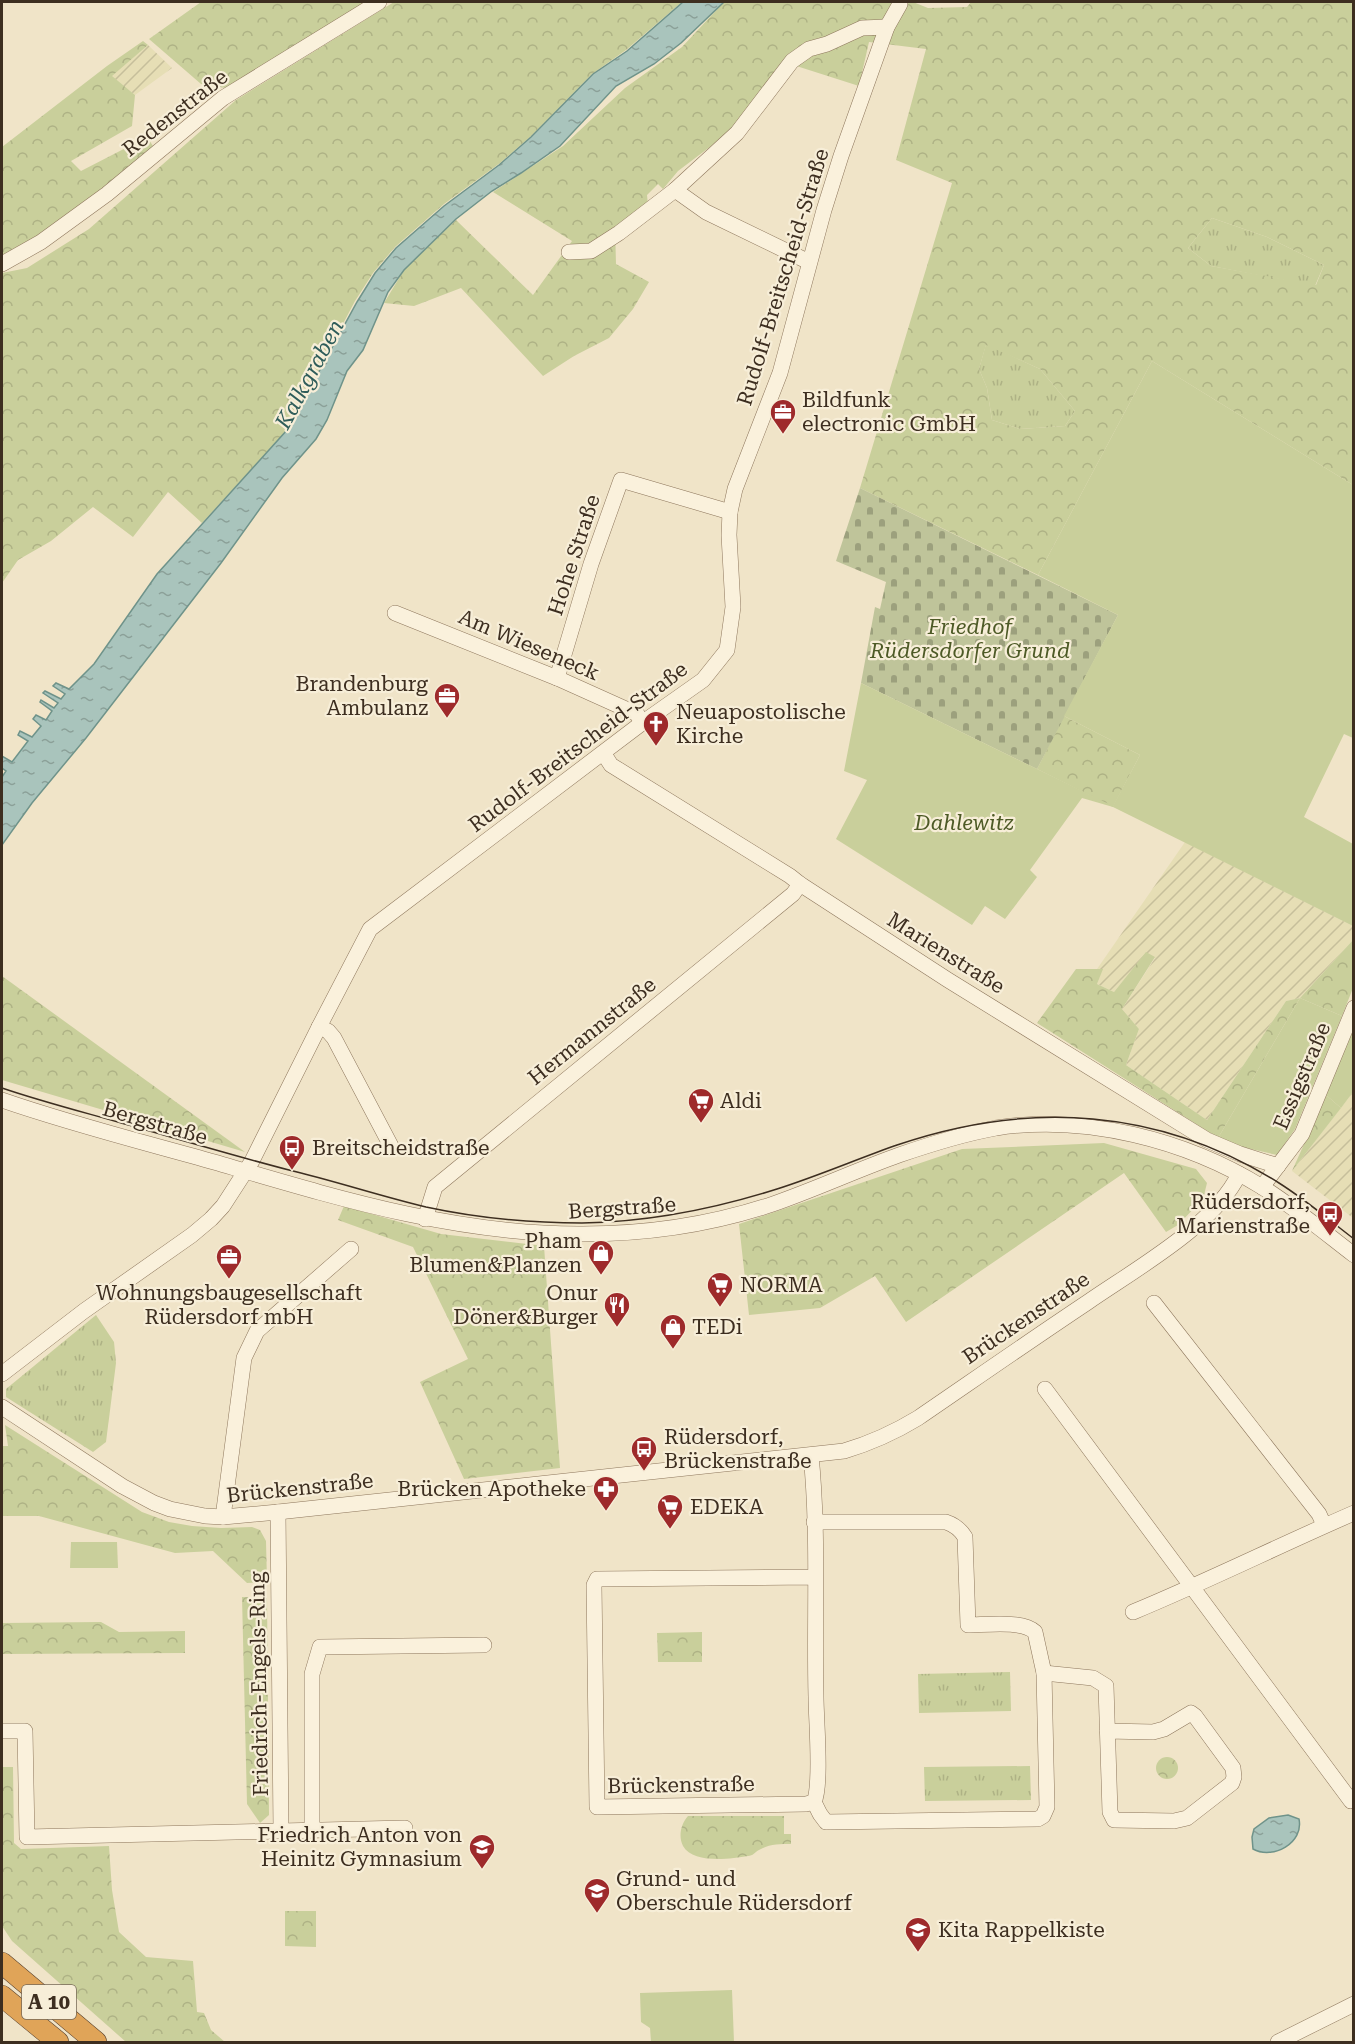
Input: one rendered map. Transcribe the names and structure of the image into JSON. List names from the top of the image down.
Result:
{
  "streets": {
    "highway": ["A 10"],
    "street": [
      "Redenstraße",
      "Rudolf-Breitscheid-Straße",
      "Hohe Straße",
      "Am Wieseneck",
      "Marienstraße",
      "Hermannstraße",
      "Essigstraße",
      "Bergstraße",
      "Brückenstraße",
      "Friedrich-Engels-Ring"
    ]
  },
  "crossings": [
    ["Rudolf-Breitscheid-Straße", "Hohe Straße"],
    ["Rudolf-Breitscheid-Straße", "Am Wieseneck"],
    ["Rudolf-Breitscheid-Straße", "Marienstraße"],
    ["Rudolf-Breitscheid-Straße", "Bergstraße"],
    ["Hohe Straße", "Am Wieseneck"],
    ["Marienstraße", "Hermannstraße"],
    ["Marienstraße", "Essigstraße"],
    ["Hermannstraße", "Bergstraße"],
    ["Bergstraße", "Brückenstraße"],
    ["Brückenstraße", "Friedrich-Engels-Ring"]
  ],
  "water": ["Kalkgraben"],
  "parks": ["Friedhof Rüdersdorfer Grund", "Dahlewitz"],
  "places": {
    "office": ["Bildfunk electronic GmbH", "Brandenburg Ambulanz", "Wohnungsbaugesellschaft Rüdersdorf mbH"],
    "church": ["Neuapostolische Kirche"],
    "supermarket": ["Aldi", "NORMA", "EDEKA"],
    "bus stop": ["Breitscheidstraße", "Rüdersdorf, Marienstraße", "Rüdersdorf, Brückenstraße"],
    "shop": ["Pham Blumen&Planzen", "TEDi"],
    "restaurant": ["Onur Döner&Burger"],
    "pharmacy": ["Brücken Apotheke"],
    "school or university": ["Friedrich Anton von Heinitz Gymnasium", "Grund- und Oberschule Rüdersdorf", "Kita Rappelkiste"]
  }
}
